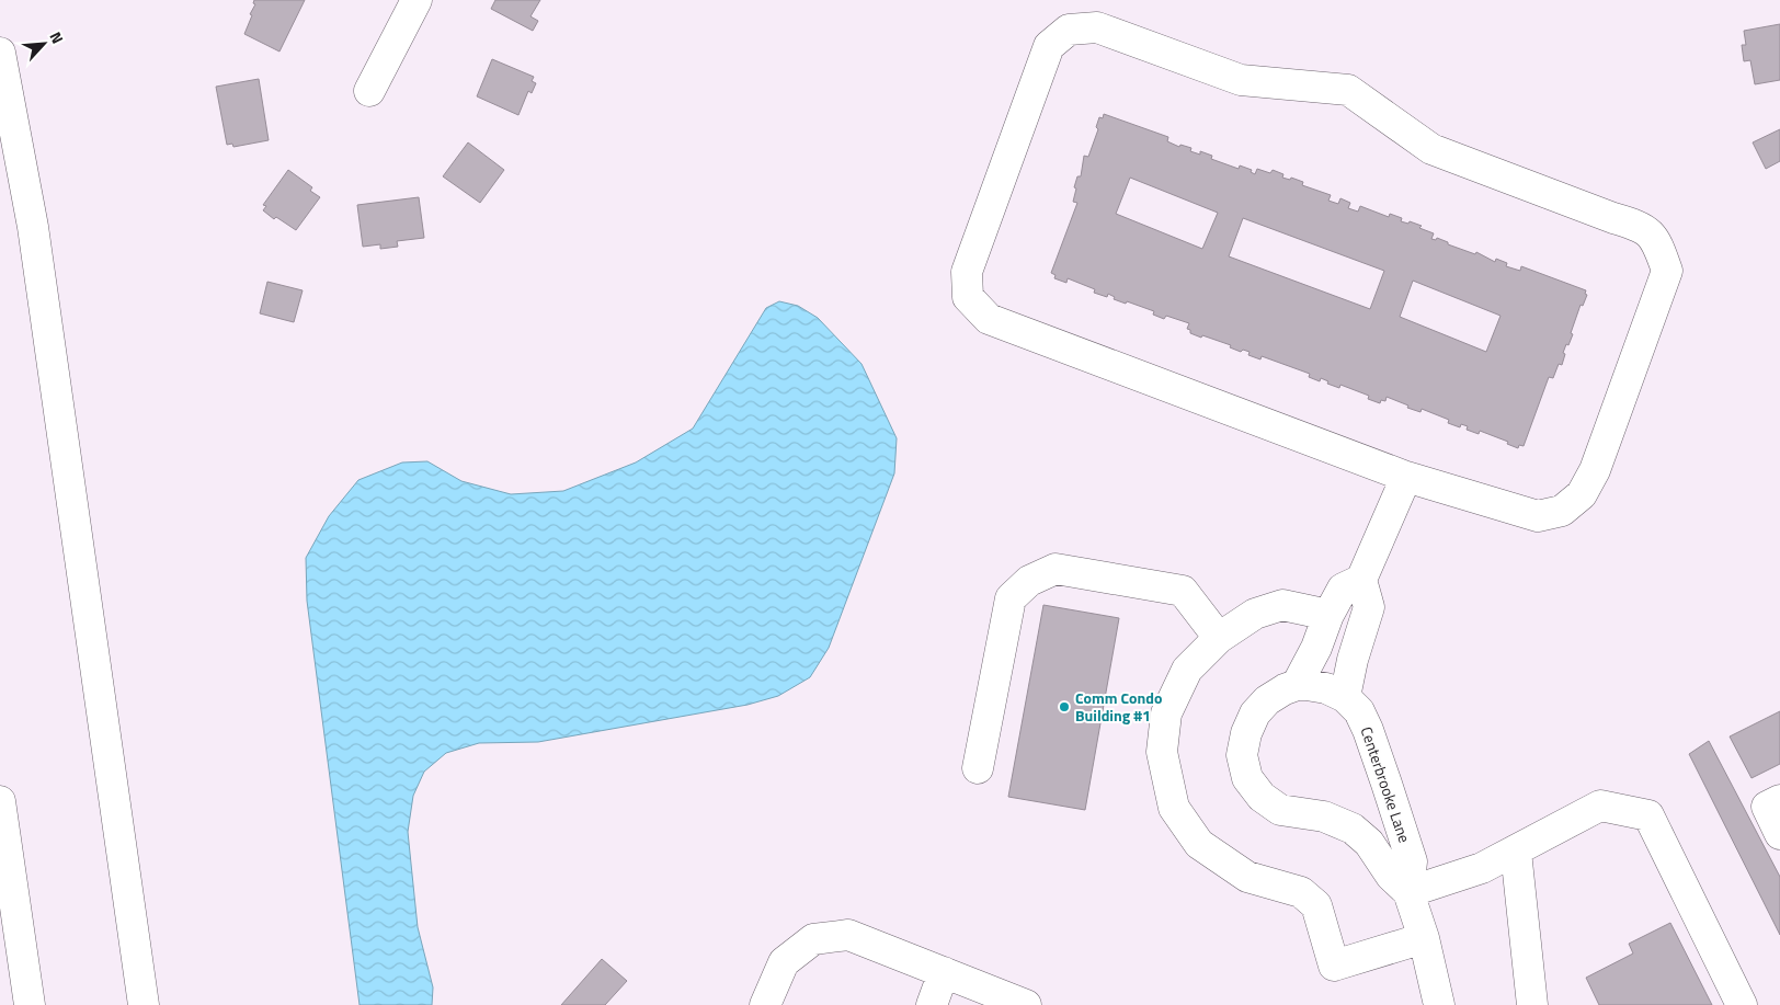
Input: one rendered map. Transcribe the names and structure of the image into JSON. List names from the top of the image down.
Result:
{
  "streets": {
    "main road": ["Centerbrooke Lane"]
  },
  "places": ["Comm Condo Building #1"],
  "north": "top right"
}
